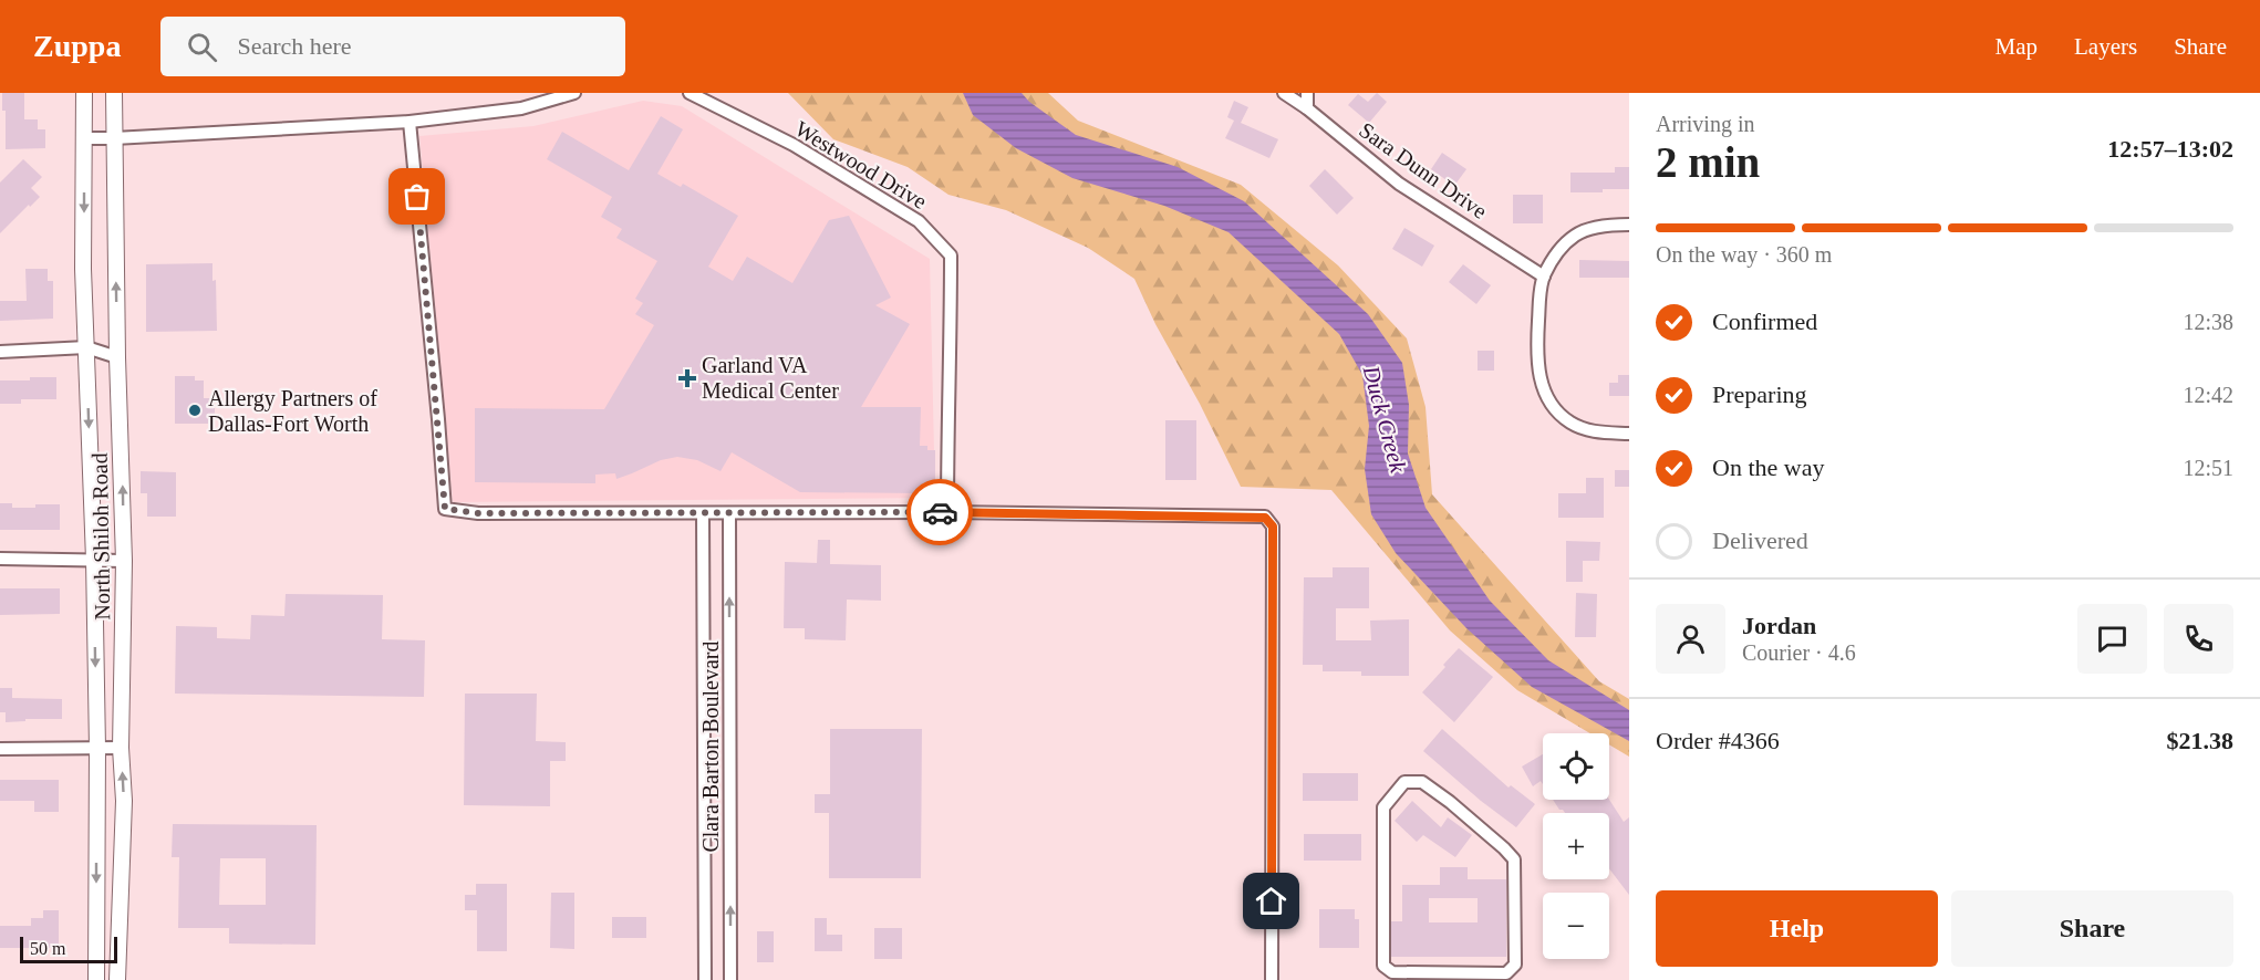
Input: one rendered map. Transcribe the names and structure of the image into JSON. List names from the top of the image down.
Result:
{
  "streets": {
    "main road": ["North Shiloh Road"],
    "street": ["Westwood Drive", "Sara Dunn Drive", "Clara Barton Boulevard"]
  },
  "water": ["Duck Creek"],
  "places": {
    "health": ["Garland VA Medical Center"],
    "other": ["Allergy Partners of Dallas-Fort Worth"]
  },
  "scale_bar": "50 m",
  "page": {
    "header": "Zuppa",
    "search": "Search here",
    "nav": ["Map", "Layers", "Share"],
    "heading": ["2 min", "Arriving in", "12:57–13:02"],
    "panel": [
      "Jordan",
      "Courier · 4.6",
      "Order #4366",
      "$21.38"
    ],
    "bar": "On the way · 360 m",
    "list": [
      ["Confirmed", "12:38"],
      ["Preparing", "12:42"],
      ["On the way", "12:51"],
      "Delivered"
    ],
    "map_buttons": ["+", "−"],
    "buttons": ["Help", "Share"],
    "scale": "50 m"
  }
}
